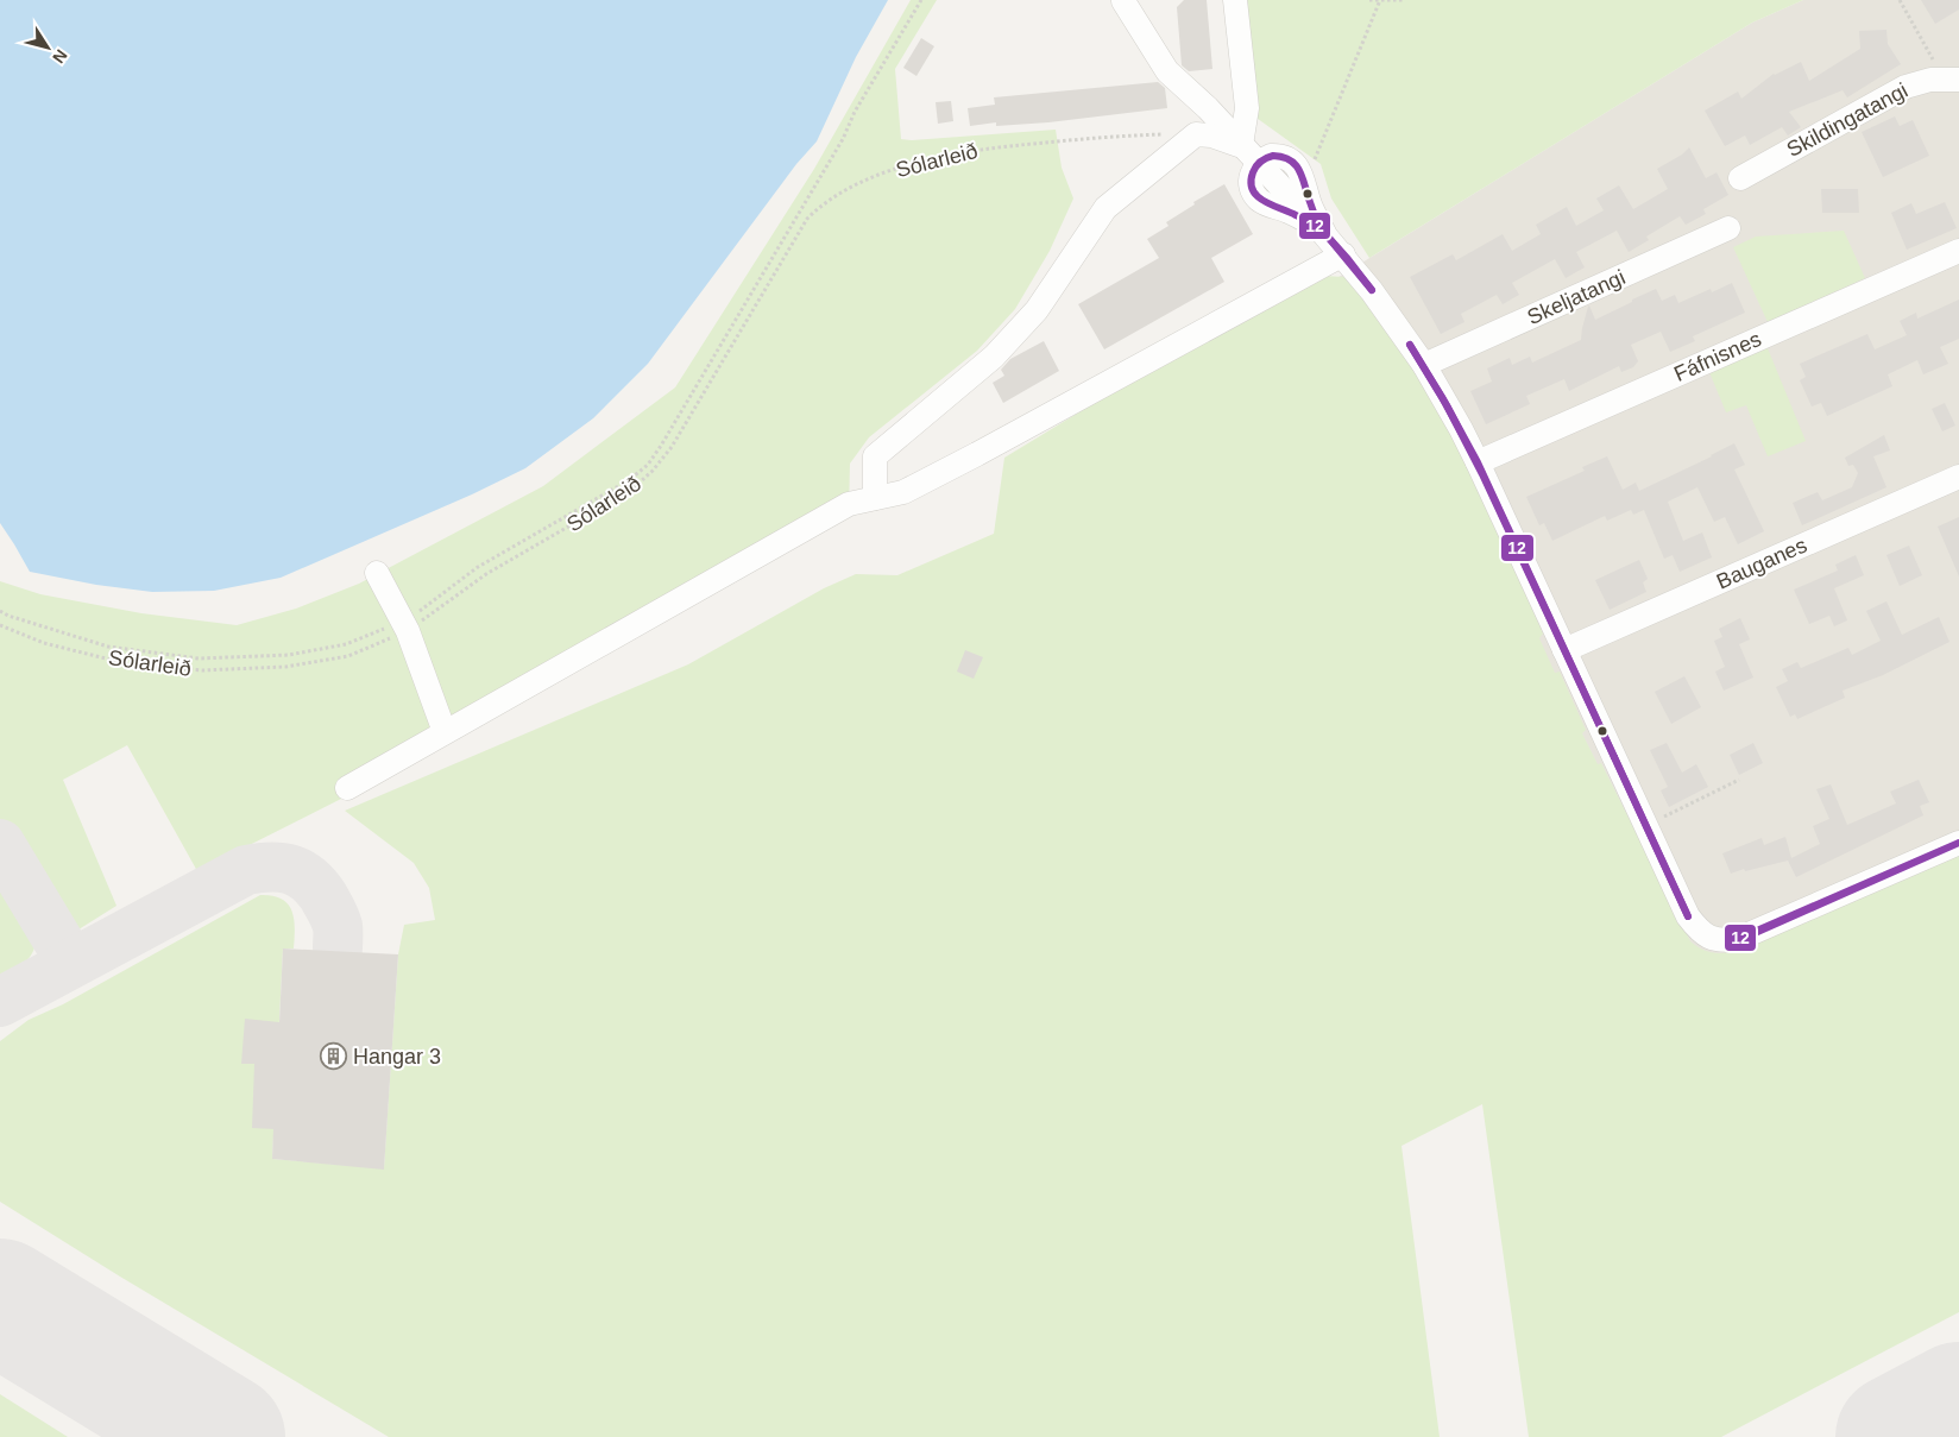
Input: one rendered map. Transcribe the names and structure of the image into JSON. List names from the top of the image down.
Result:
{
  "streets": {
    "street": [
      "Skildingatangi",
      "Skeljatangi",
      "Fáfnisnes",
      "Bauganes"
    ],
    "path": ["Sólarleið"]
  },
  "places": {
    "building": ["Hangar 3"]
  },
  "lines": ["transit line 12"],
  "north": "bottom right"
}
